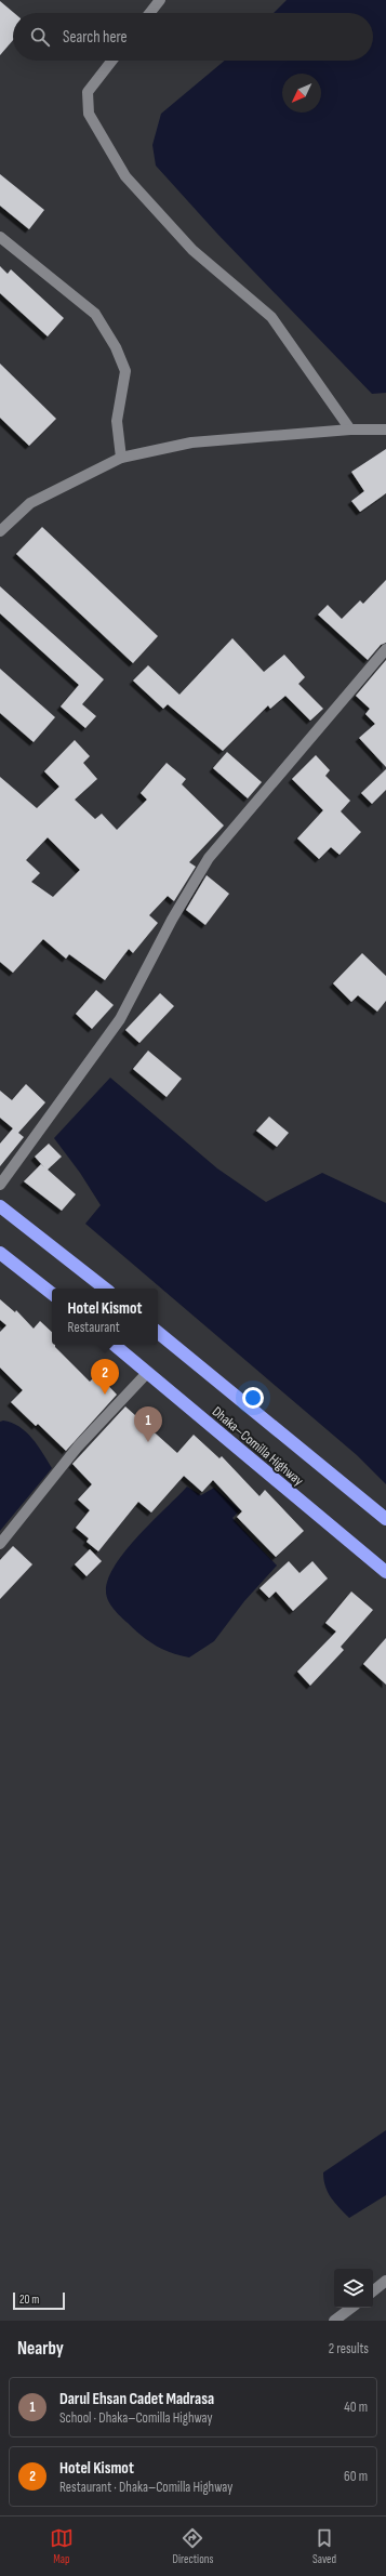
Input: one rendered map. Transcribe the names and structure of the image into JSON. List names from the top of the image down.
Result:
{
  "streets": {
    "highway": ["Dhaka–Comilla Highway"]
  },
  "scale_bar": "20 m",
  "north": "bottom left",
  "page": {
    "search": "Search here",
    "popup": ["Hotel Kismot", "Restaurant"],
    "pins": ["2", "1"],
    "scale": "20 m",
    "heading": ["Nearby", "2 results"],
    "list": [
      {
        "mark": "1",
        "name": "Darul Ehsan Cadet Madrasa",
        "note": "School · Dhaka–Comilla Highway",
        "value": "40 m"
      },
      {
        "mark": "2",
        "name": "Hotel Kismot",
        "note": "Restaurant · Dhaka–Comilla Highway",
        "value": "60 m"
      }
    ],
    "nav": ["Map", "Directions", "Saved"]
  }
}
